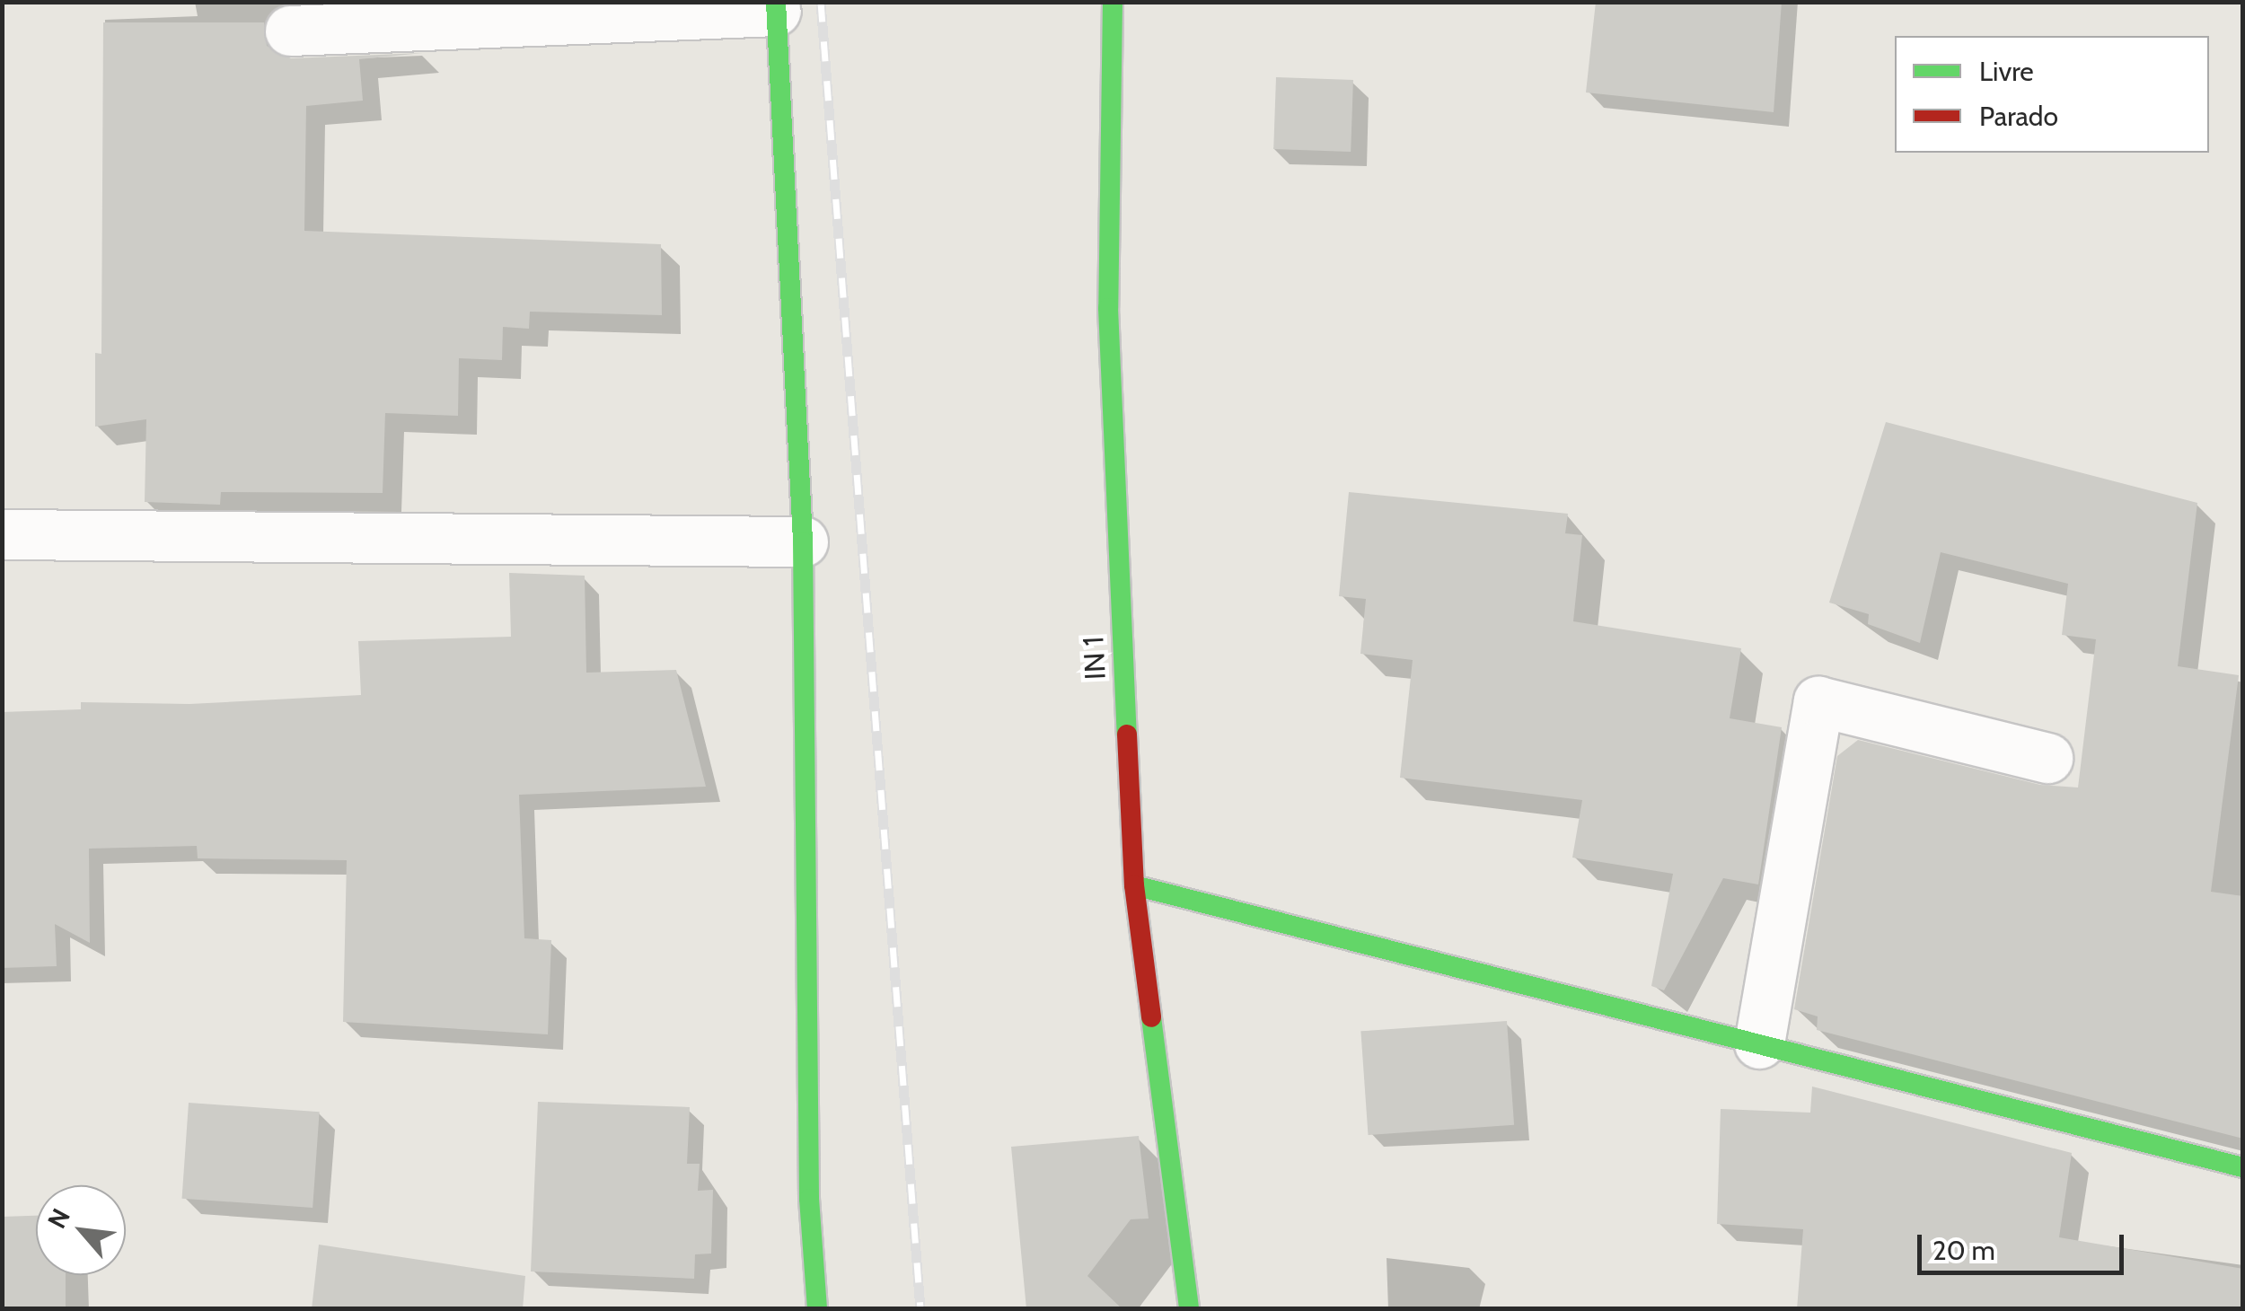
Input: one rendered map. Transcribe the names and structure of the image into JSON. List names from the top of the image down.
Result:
{
  "streets": {
    "street": ["IN 1"]
  },
  "legend": ["Livre", "Parado"],
  "scale_bar": "20 m",
  "north": "top left"
}
